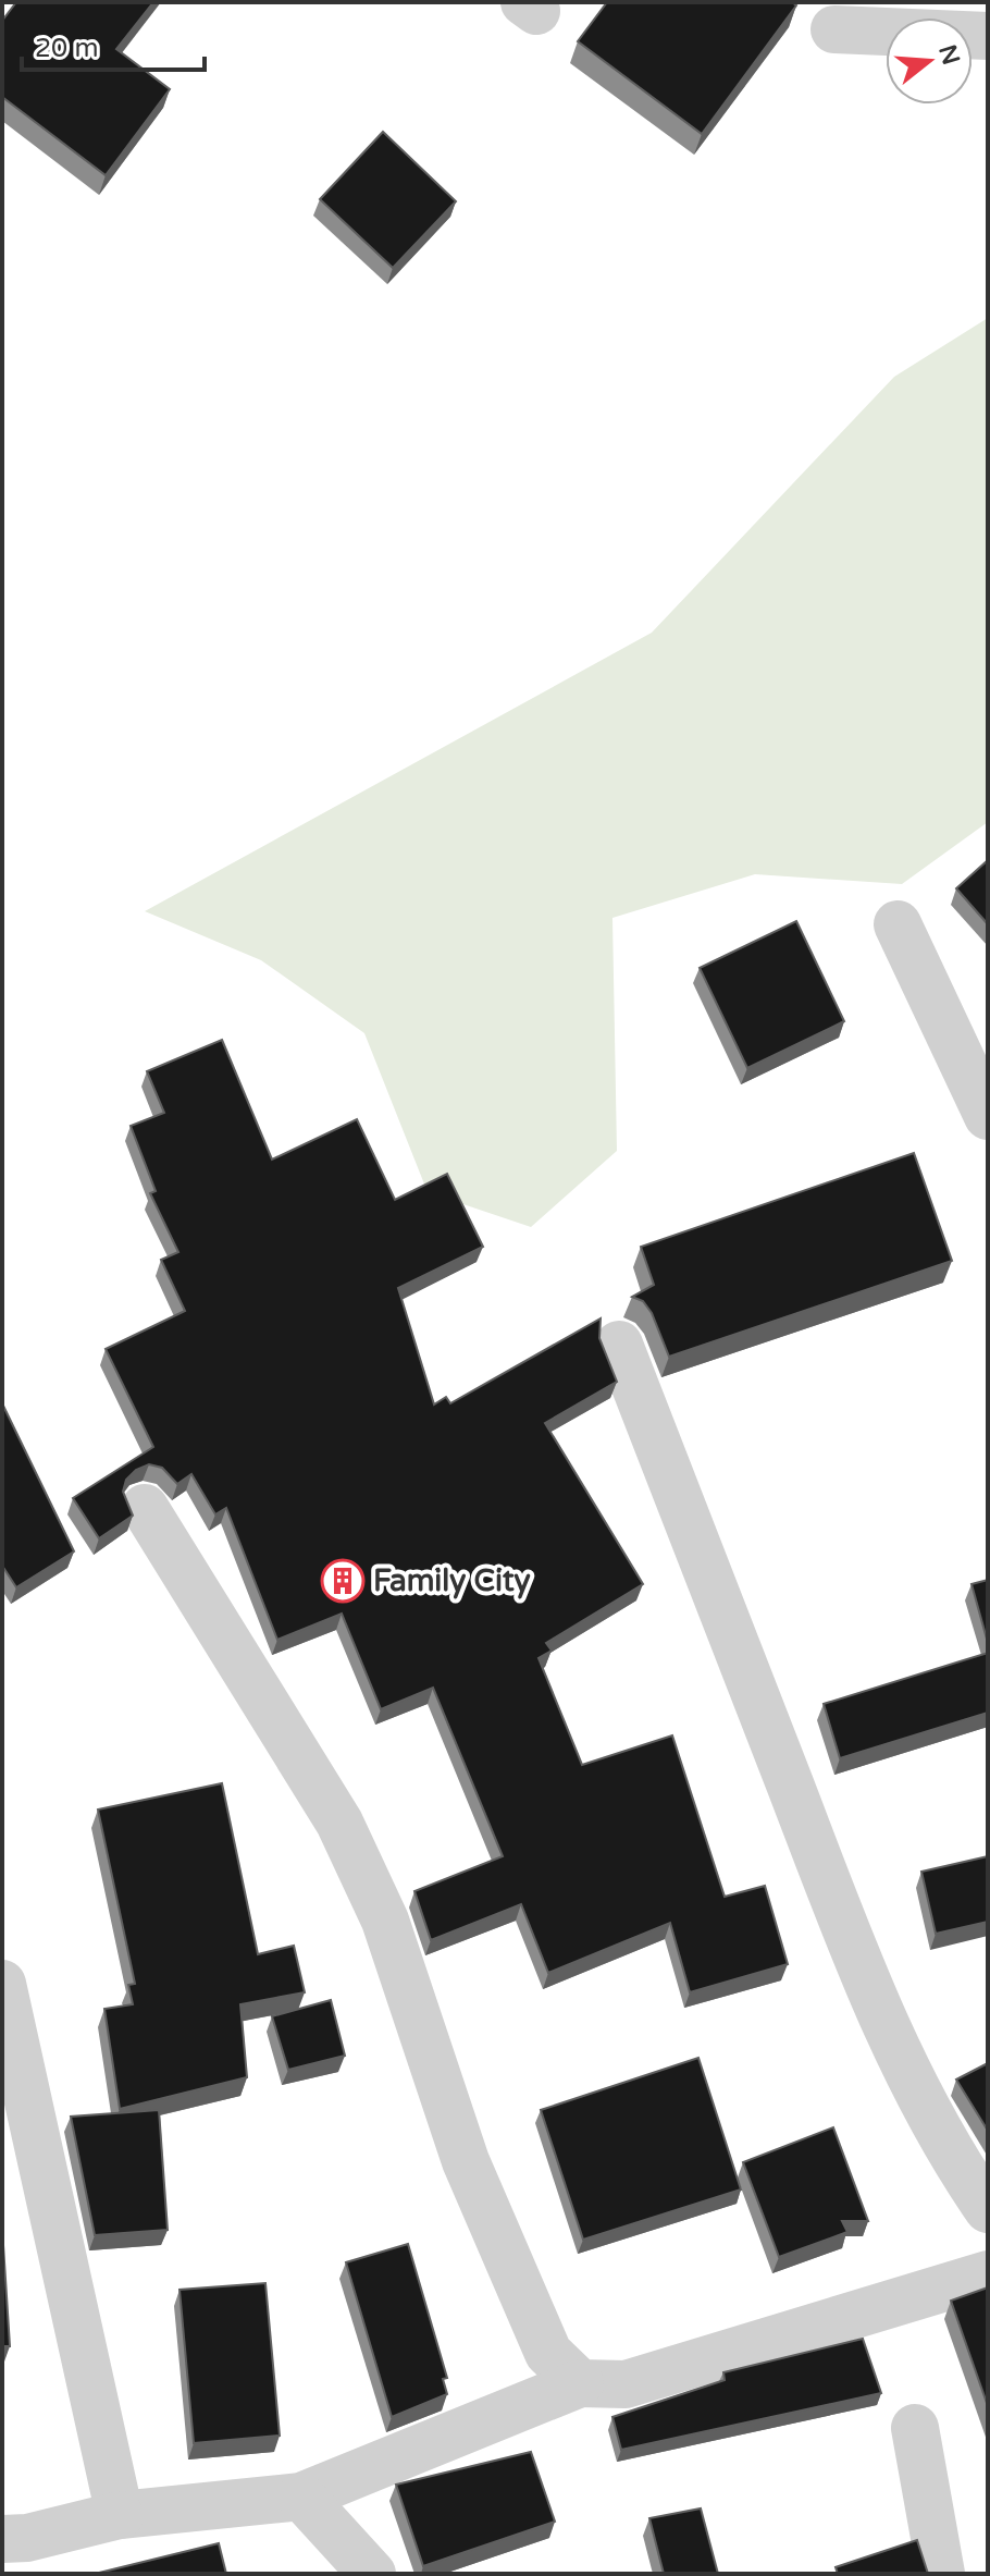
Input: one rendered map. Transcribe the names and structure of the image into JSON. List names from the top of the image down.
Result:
{
  "places": {
    "building": ["Family City"]
  },
  "scale_bar": "20 m",
  "north": "right"
}
